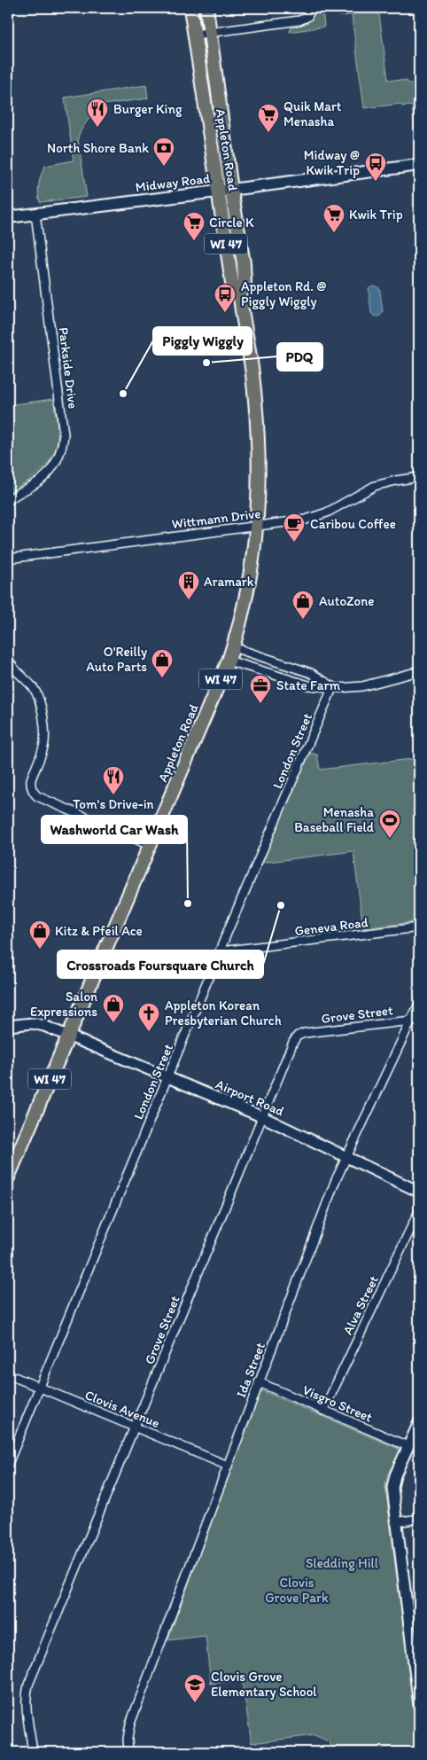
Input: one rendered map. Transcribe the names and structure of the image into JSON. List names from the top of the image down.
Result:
{
  "streets": {
    "main road": ["Appleton Road", "Midway Road", "WI 47"],
    "street": [
      "Parkside Drive",
      "Wittmann Drive",
      "London Street",
      "Geneva Road",
      "Grove Street",
      "Airport Road",
      "Alva Street",
      "Ida Street",
      "Visgro Street",
      "Clovis Avenue"
    ]
  },
  "crossings": [
    ["Appleton Road", "Midway Road"],
    ["Appleton Road", "Wittmann Drive"],
    ["Appleton Road", "Airport Road"],
    ["Midway Road", "Parkside Drive"],
    ["London Street", "Geneva Road"],
    ["London Street", "Airport Road"],
    ["London Street", "Clovis Avenue"],
    ["Grove Street", "Airport Road"],
    ["Grove Street", "Ida Street"],
    ["Grove Street", "Clovis Avenue"],
    ["Airport Road", "Ida Street"],
    ["Alva Street", "Visgro Street"],
    ["Ida Street", "Visgro Street"],
    ["Ida Street", "Clovis Avenue"]
  ],
  "parks": ["Sledding Hill", "Clovis Grove Park"],
  "places": {
    "restaurant": ["Burger King", "Tom's Drive-in"],
    "supermarket": ["Quik Mart Menasha", "Kwik Trip", "Circle K"],
    "bank": ["North Shore Bank"],
    "bus stop": ["Midway @ Kwik Trip", "Appleton Rd. @ Piggly Wiggly"],
    "other": [
      "PDQ",
      "Piggly Wiggly",
      "Washworld Car Wash",
      "Crossroads Foursquare Church"
    ],
    "cafe": ["Caribou Coffee"],
    "building": ["Aramark"],
    "shop": [
      "AutoZone",
      "O'Reilly Auto Parts",
      "Kitz & Pfeil Ace",
      "Salon Expressions"
    ],
    "office": ["State Farm"],
    "sports": ["Menasha Baseball Field"],
    "church": ["Appleton Korean Presbyterian Church"],
    "school or university": ["Clovis Grove Elementary School"]
  }
}
